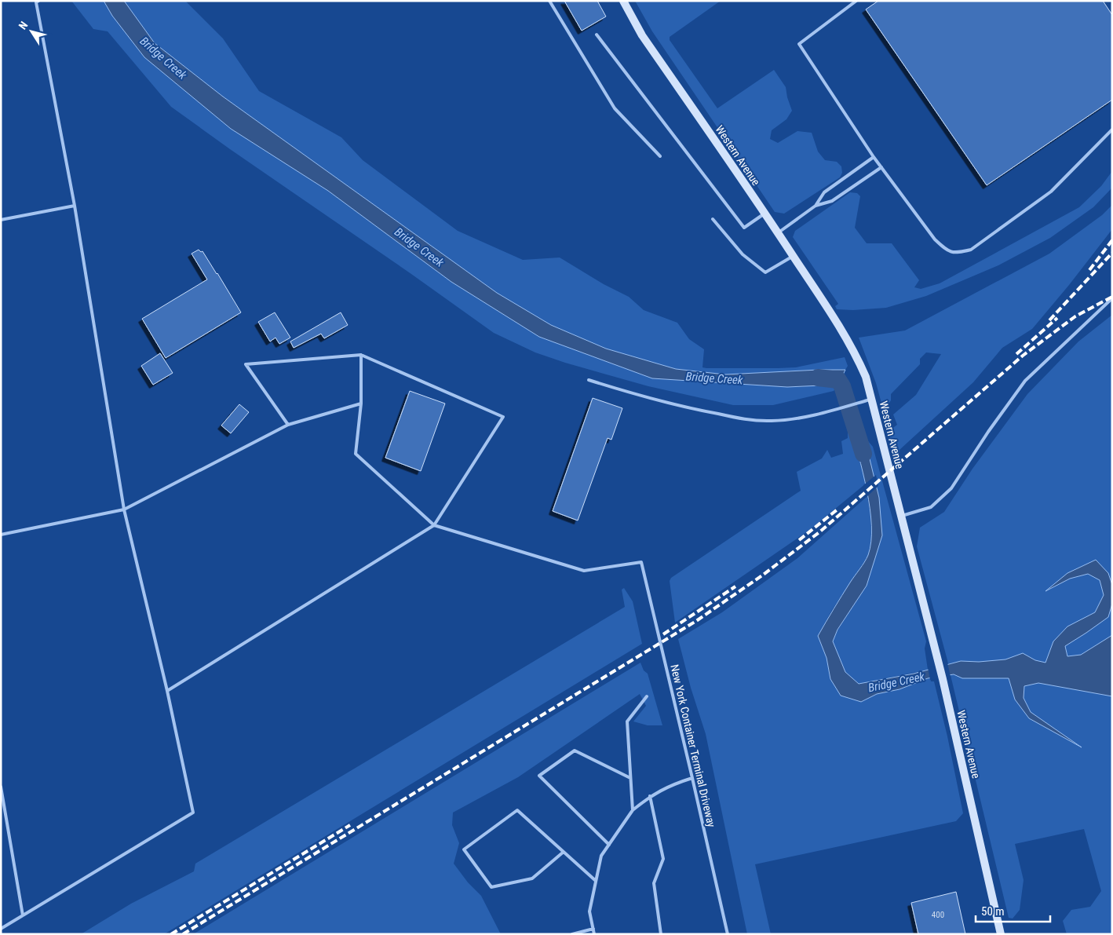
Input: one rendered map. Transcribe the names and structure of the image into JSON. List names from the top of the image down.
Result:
{
  "streets": {
    "street": ["Western Avenue"],
    "lane": ["New York Container Terminal Driveway"]
  },
  "water": ["Bridge Creek"],
  "house_numbers": ["400"],
  "scale_bar": "50 m",
  "north": "top left"
}
